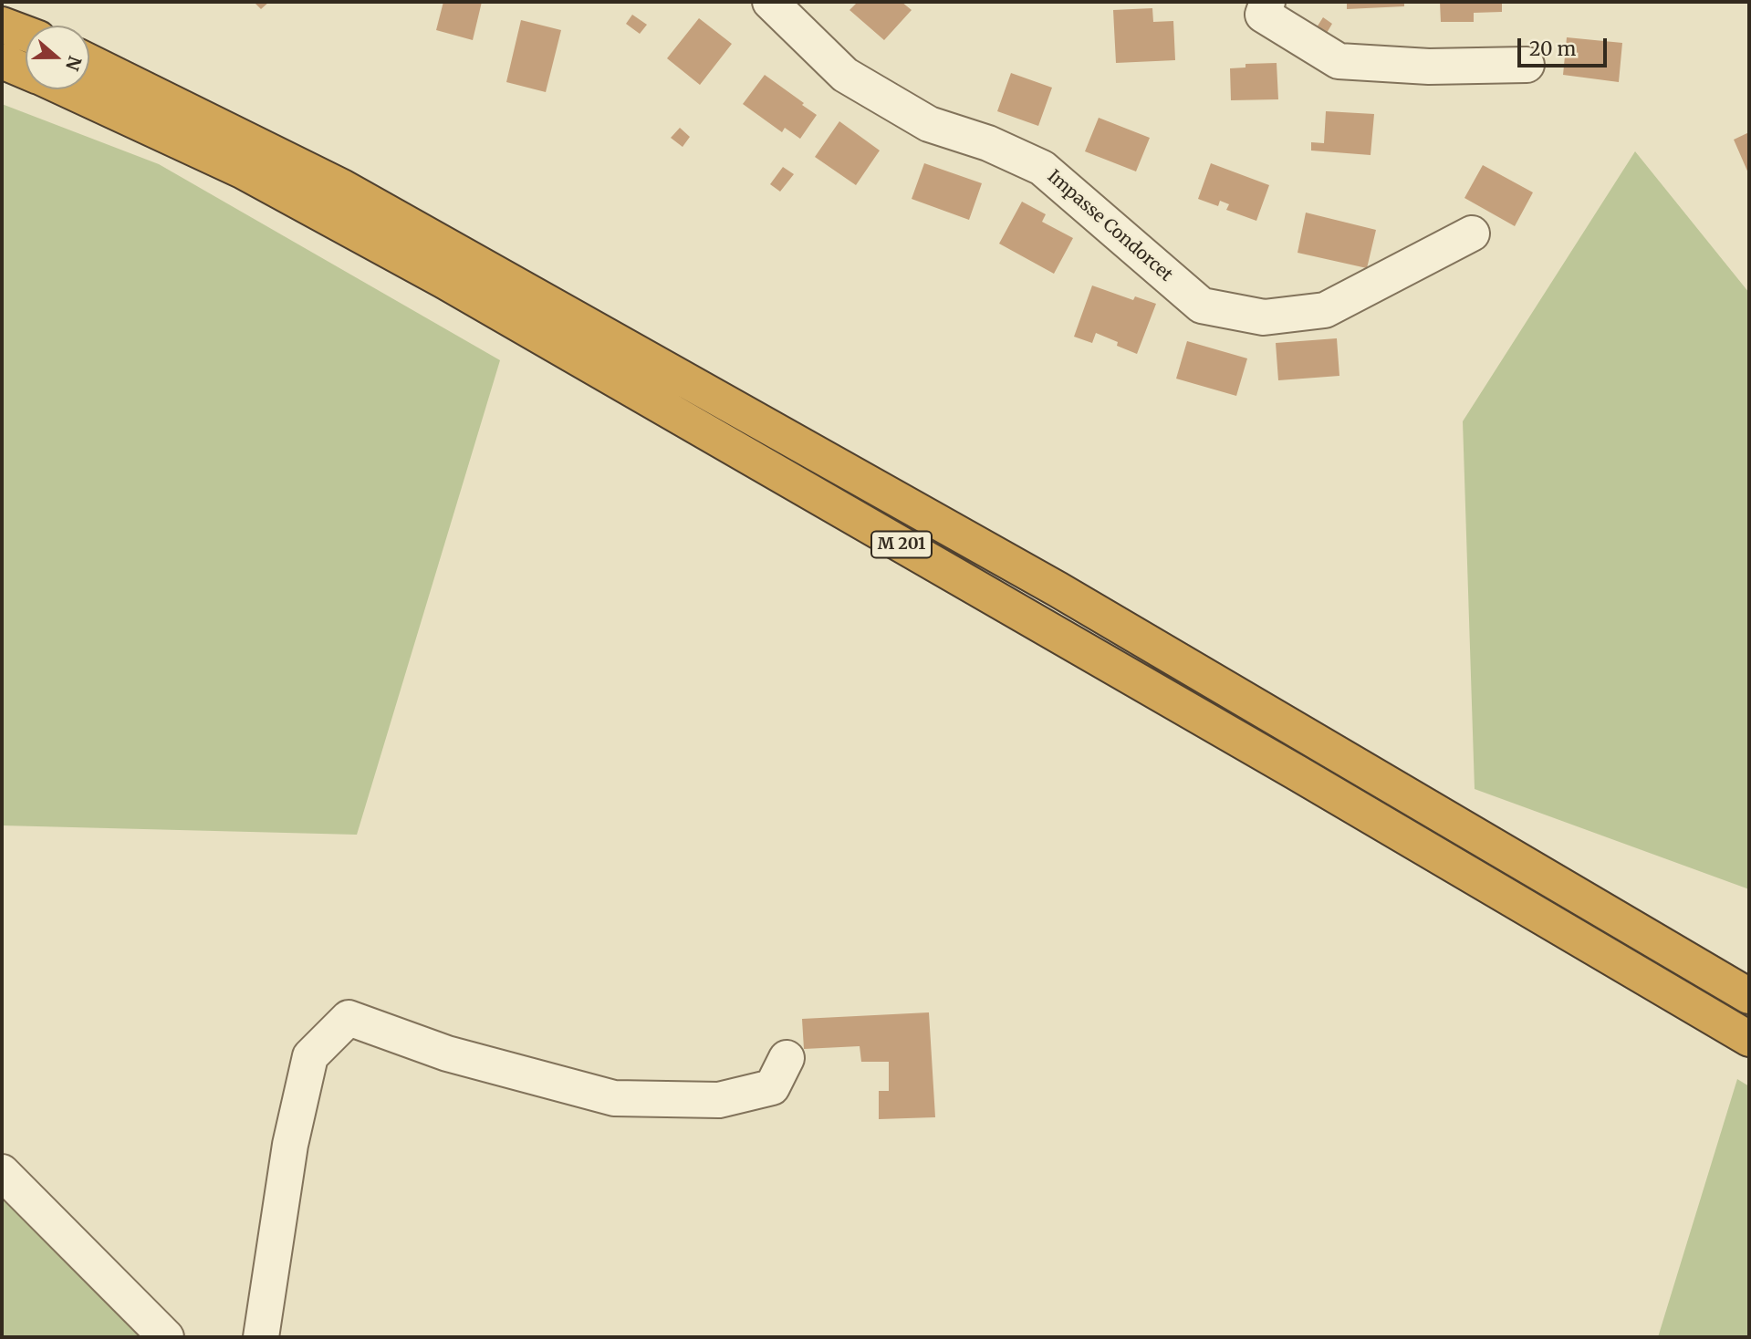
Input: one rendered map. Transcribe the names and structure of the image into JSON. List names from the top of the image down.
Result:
{
  "streets": {
    "highway": ["M 201"],
    "street": ["Impasse Condorcet"]
  },
  "scale_bar": "20 m",
  "north": "right"
}
